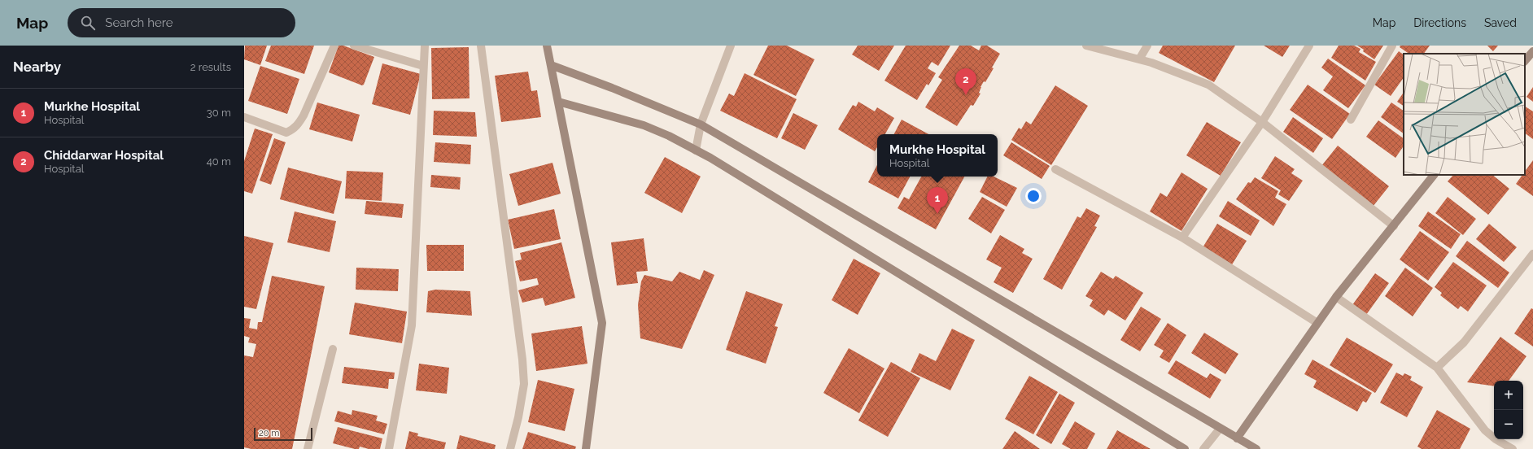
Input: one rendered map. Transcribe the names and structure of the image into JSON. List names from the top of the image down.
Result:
{
  "scale_bar": "20 m",
  "page": {
    "header": "Map",
    "search": "Search here",
    "nav": ["Map", "Directions", "Saved"],
    "heading": ["Nearby", "2 results"],
    "pins": ["2", "1"],
    "list": [
      {
        "mark": "1",
        "name": "Murkhe Hospital",
        "note": "Hospital",
        "value": "30 m"
      },
      {
        "mark": "2",
        "name": "Chiddarwar Hospital",
        "note": "Hospital",
        "value": "40 m"
      }
    ],
    "popup": ["Murkhe Hospital", "Hospital"],
    "map_buttons": ["+", "−"],
    "scale": "20 m"
  }
}
